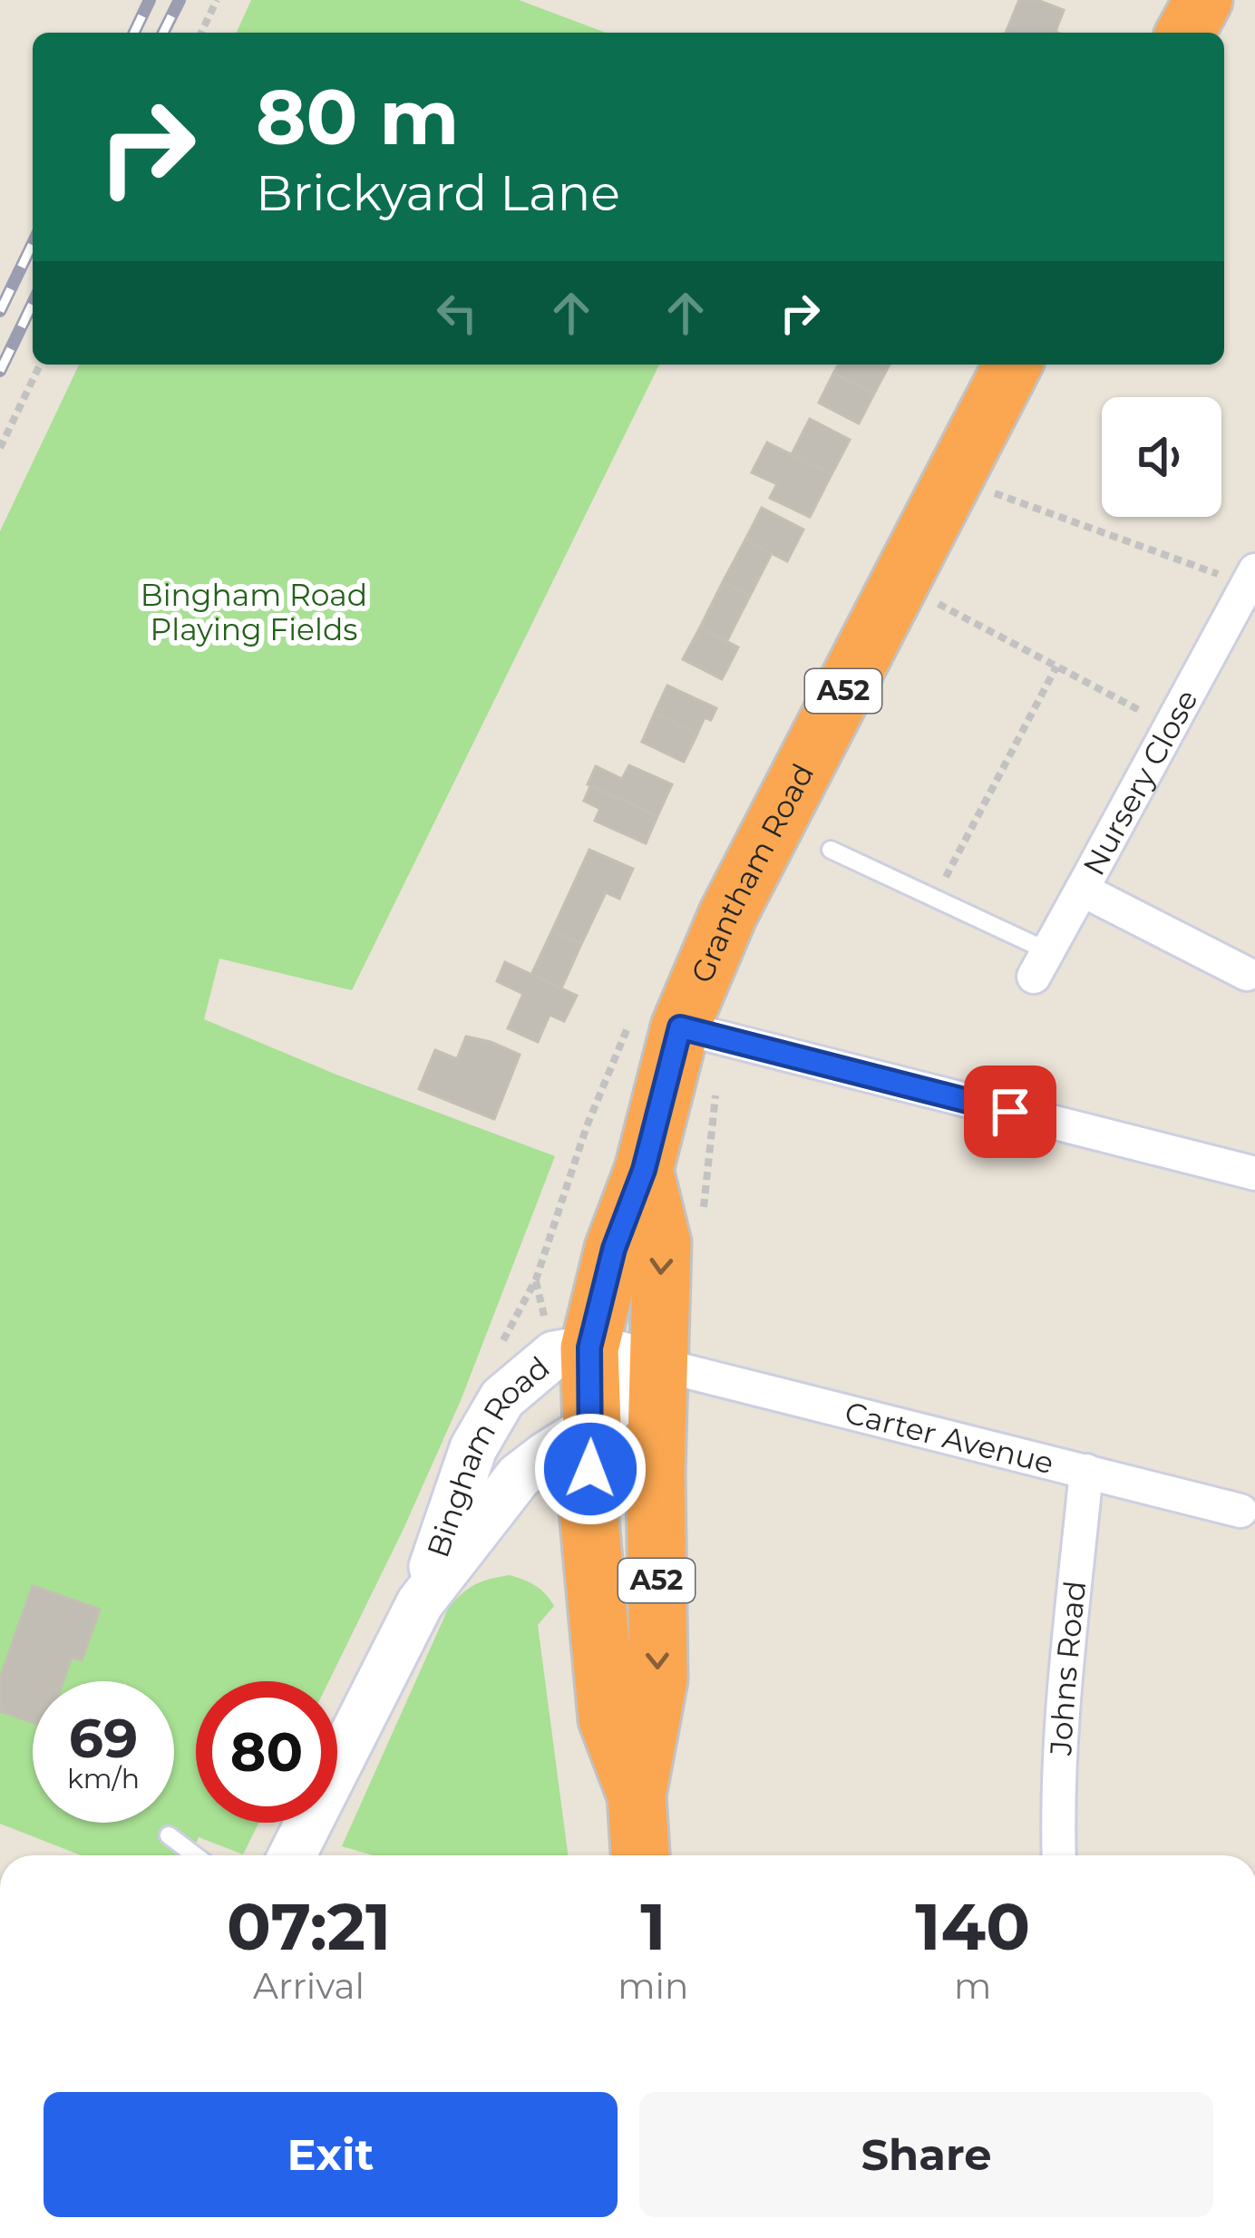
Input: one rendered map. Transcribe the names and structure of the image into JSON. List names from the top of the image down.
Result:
{
  "streets": {
    "highway": ["A52", "Grantham Road"],
    "street": [
      "Nursery Close",
      "Carter Avenue",
      "Bingham Road",
      "Johns Road"
    ]
  },
  "crossings": [
    ["Grantham Road", "Carter Avenue"],
    ["Grantham Road", "Bingham Road"],
    ["Carter Avenue", "Bingham Road"],
    ["Carter Avenue", "Johns Road"]
  ],
  "parks": ["Bingham Road Playing Fields"],
  "page": {
    "turn": ["80 m", "Brickyard Lane"],
    "speed": "69 km/h",
    "limit": "80",
    "eta": [
      "07:21",
      "Arrival",
      "1",
      "min",
      "140",
      "m"
    ],
    "buttons": ["Exit", "Share"]
  }
}
